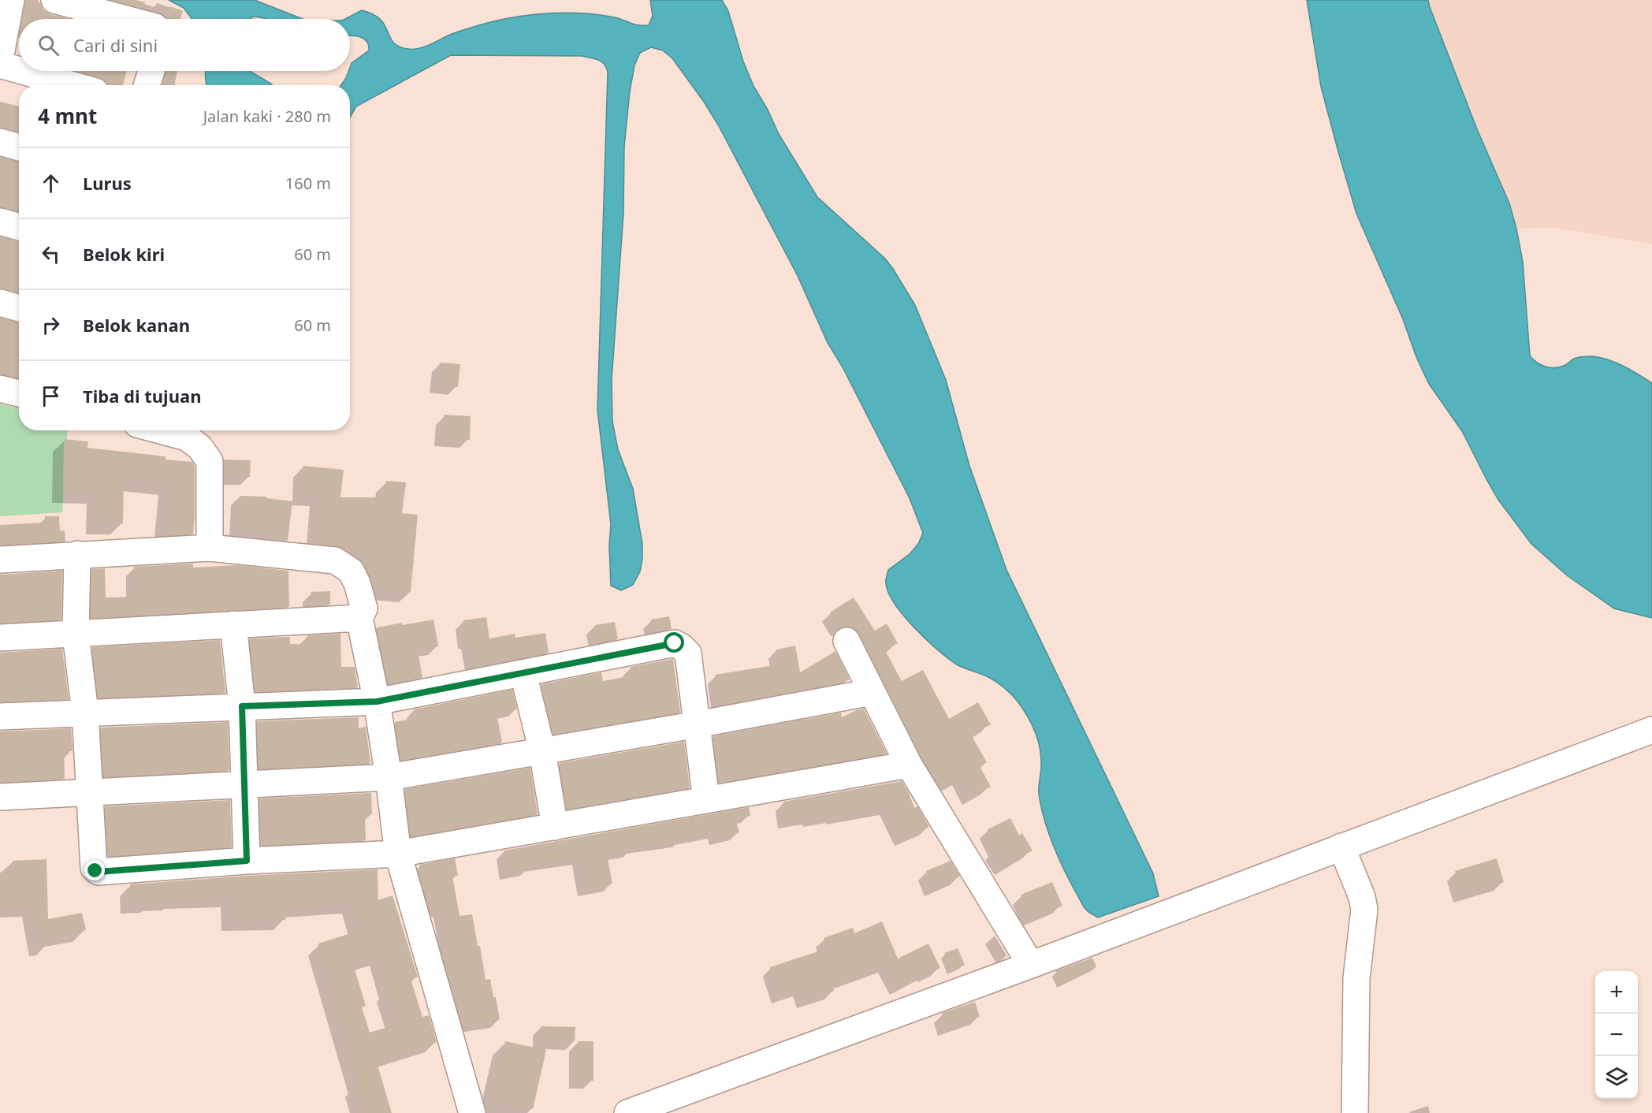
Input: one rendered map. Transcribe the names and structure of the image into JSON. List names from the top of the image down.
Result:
{
  "page": {
    "search": "Cari di sini",
    "heading": ["4 mnt", "Jalan kaki · 280 m"],
    "list": [
      ["Lurus", "160 m"],
      ["Belok kiri", "60 m"],
      ["Belok kanan", "60 m"],
      "Tiba di tujuan"
    ],
    "map_buttons": ["+", "−"]
  }
}
